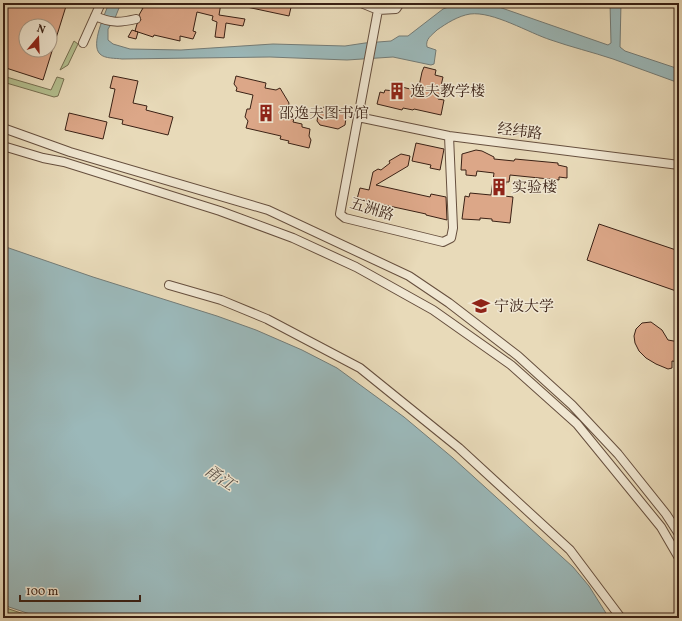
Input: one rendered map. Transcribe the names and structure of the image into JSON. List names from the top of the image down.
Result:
{
  "streets": {
    "street": ["经纬路", "五洲路"]
  },
  "crossings": [
    ["经纬路", "五洲路"]
  ],
  "water": ["甬江"],
  "places": {
    "building": ["逸夫教学楼", "邵逸夫图书馆", "实验楼"],
    "school or university": ["宁波大学"]
  },
  "scale_bar": "100 m",
  "north": "top"
}
